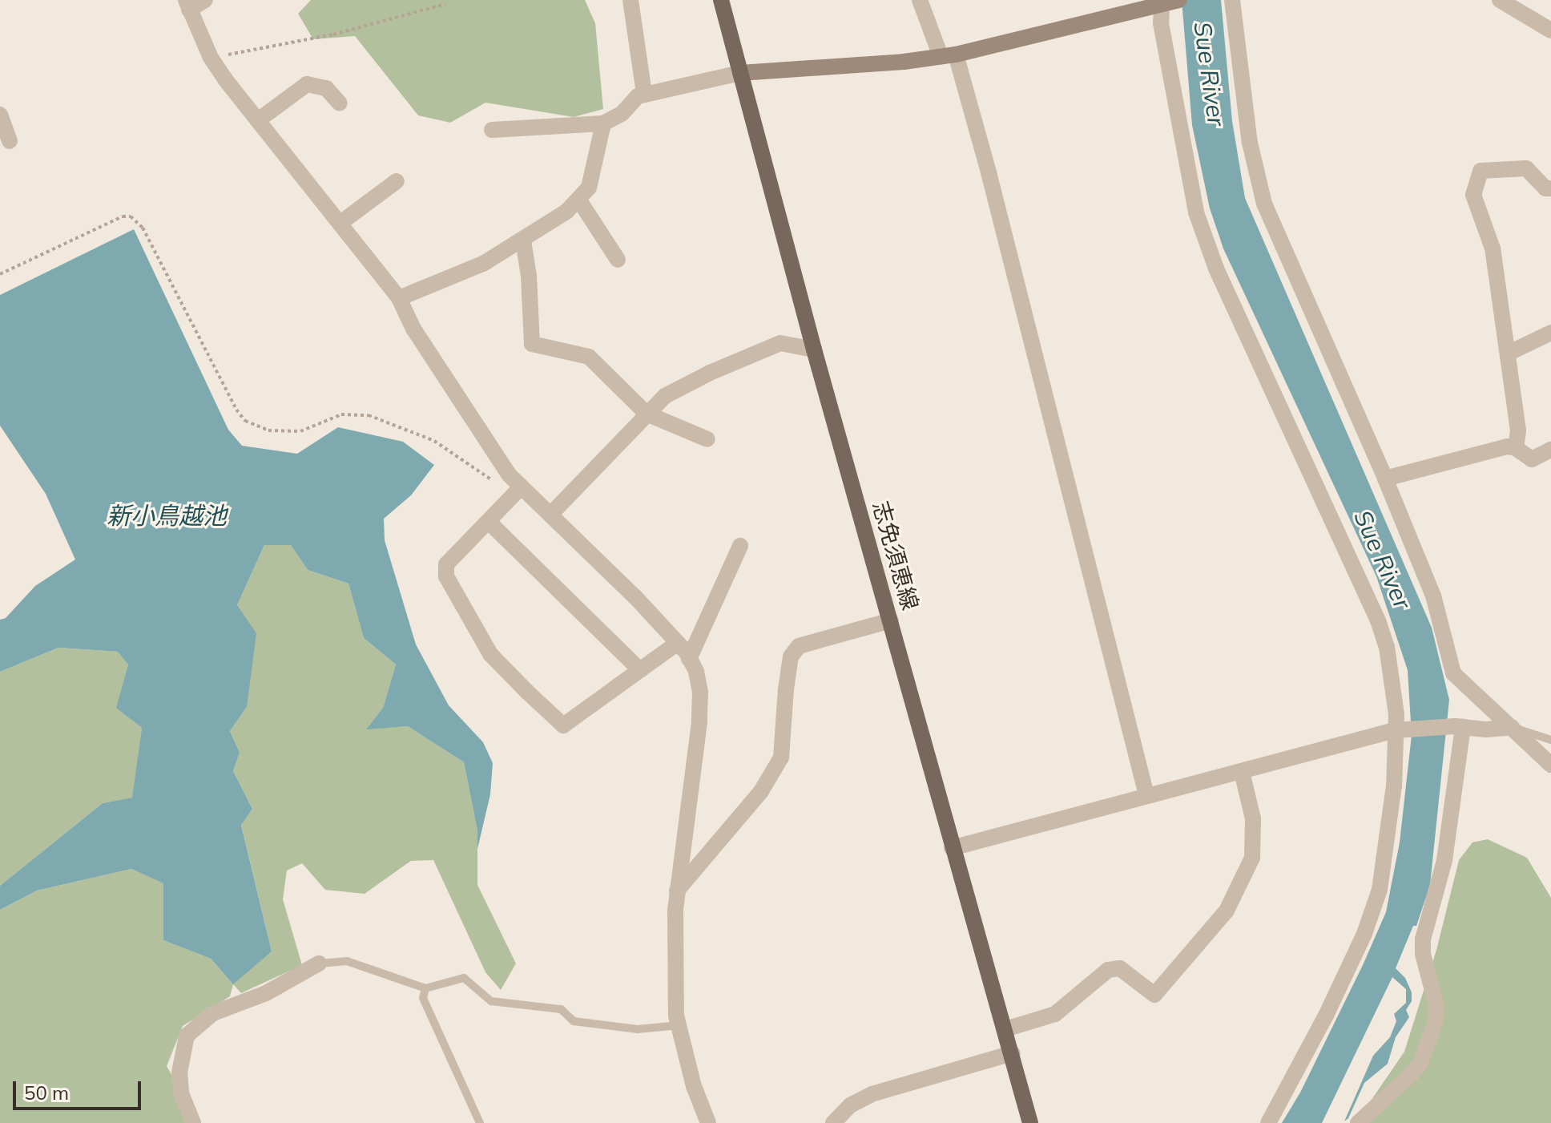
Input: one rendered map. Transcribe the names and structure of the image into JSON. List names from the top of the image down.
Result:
{
  "streets": {
    "main road": ["志免須恵線"]
  },
  "water": ["Sue River", "新小鳥越池"],
  "scale_bar": "50 m"
}
